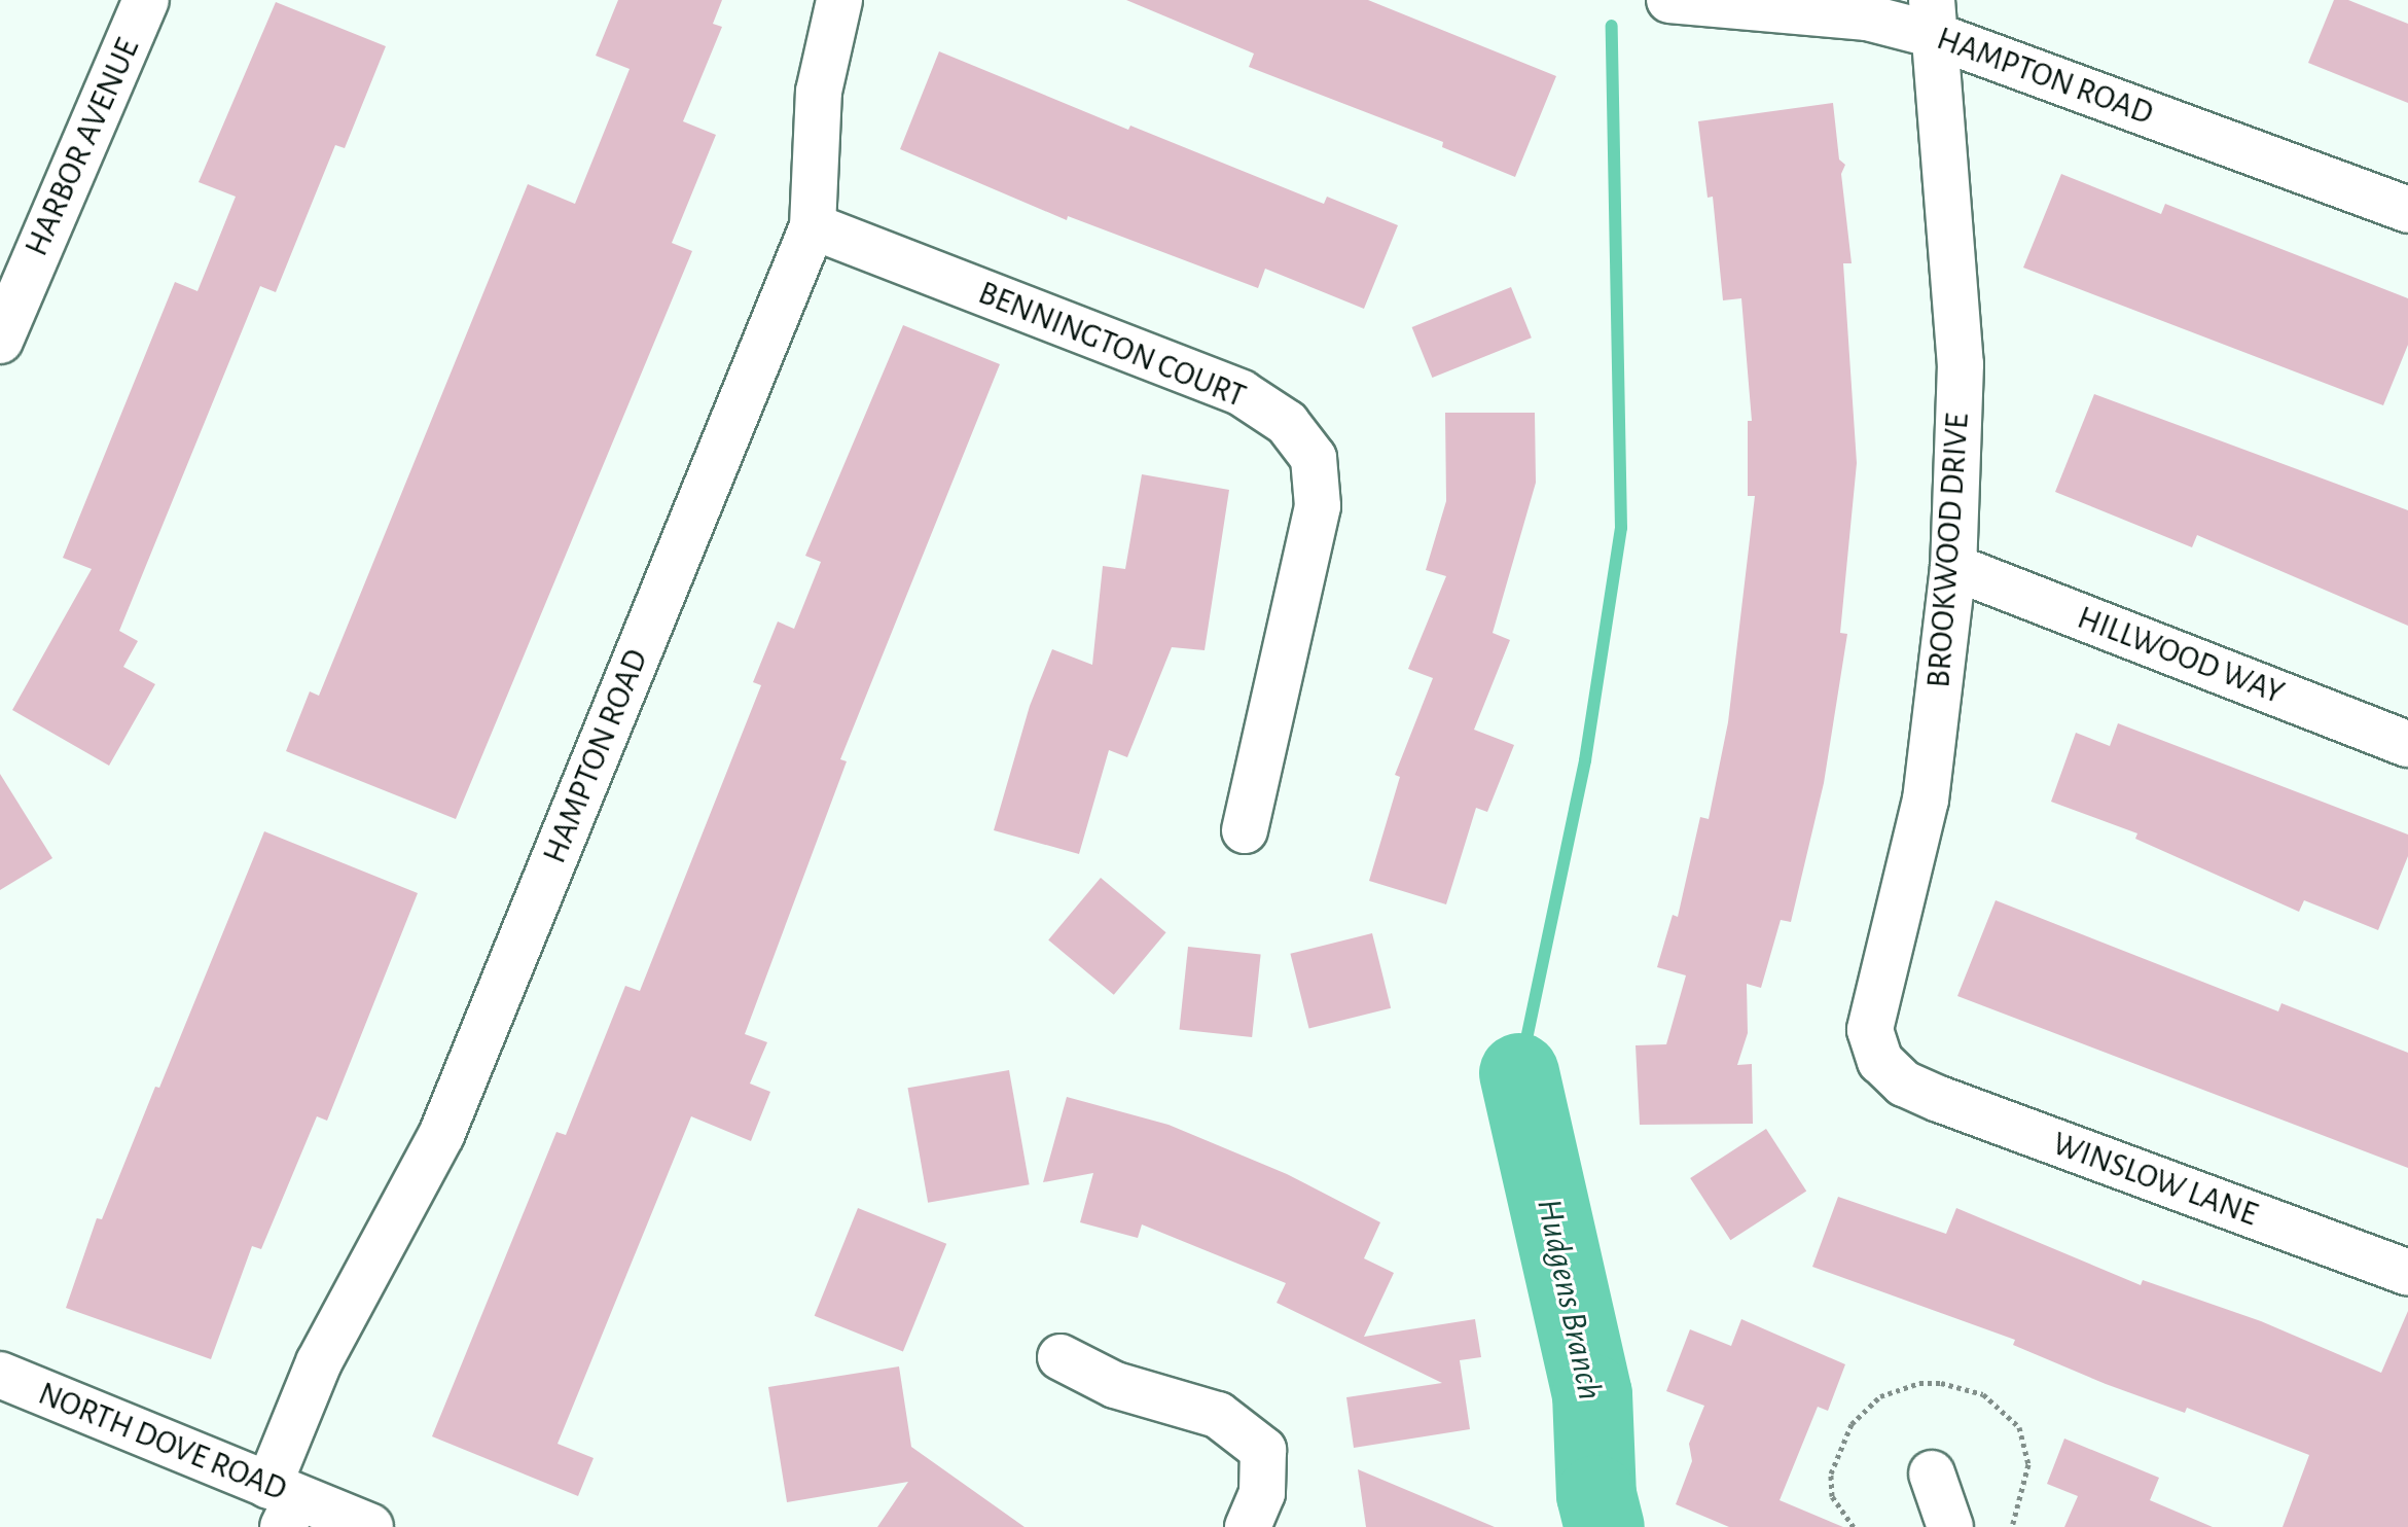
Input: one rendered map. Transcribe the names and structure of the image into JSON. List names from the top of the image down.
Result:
{
  "streets": {
    "street": [
      "HAMPTON ROAD",
      "HARBOR AVENUE",
      "BENNINGTON COURT",
      "BROOKWOOD DRIVE",
      "HILLWOOD WAY",
      "WINSLOW LANE",
      "NORTH DOVE ROAD"
    ]
  },
  "crossings": [
    ["HAMPTON ROAD", "BENNINGTON COURT"],
    ["HAMPTON ROAD", "BROOKWOOD DRIVE"],
    ["HAMPTON ROAD", "NORTH DOVE ROAD"],
    ["BROOKWOOD DRIVE", "HILLWOOD WAY"],
    ["BROOKWOOD DRIVE", "WINSLOW LANE"]
  ],
  "water": ["Hudgens Branch"]
}
